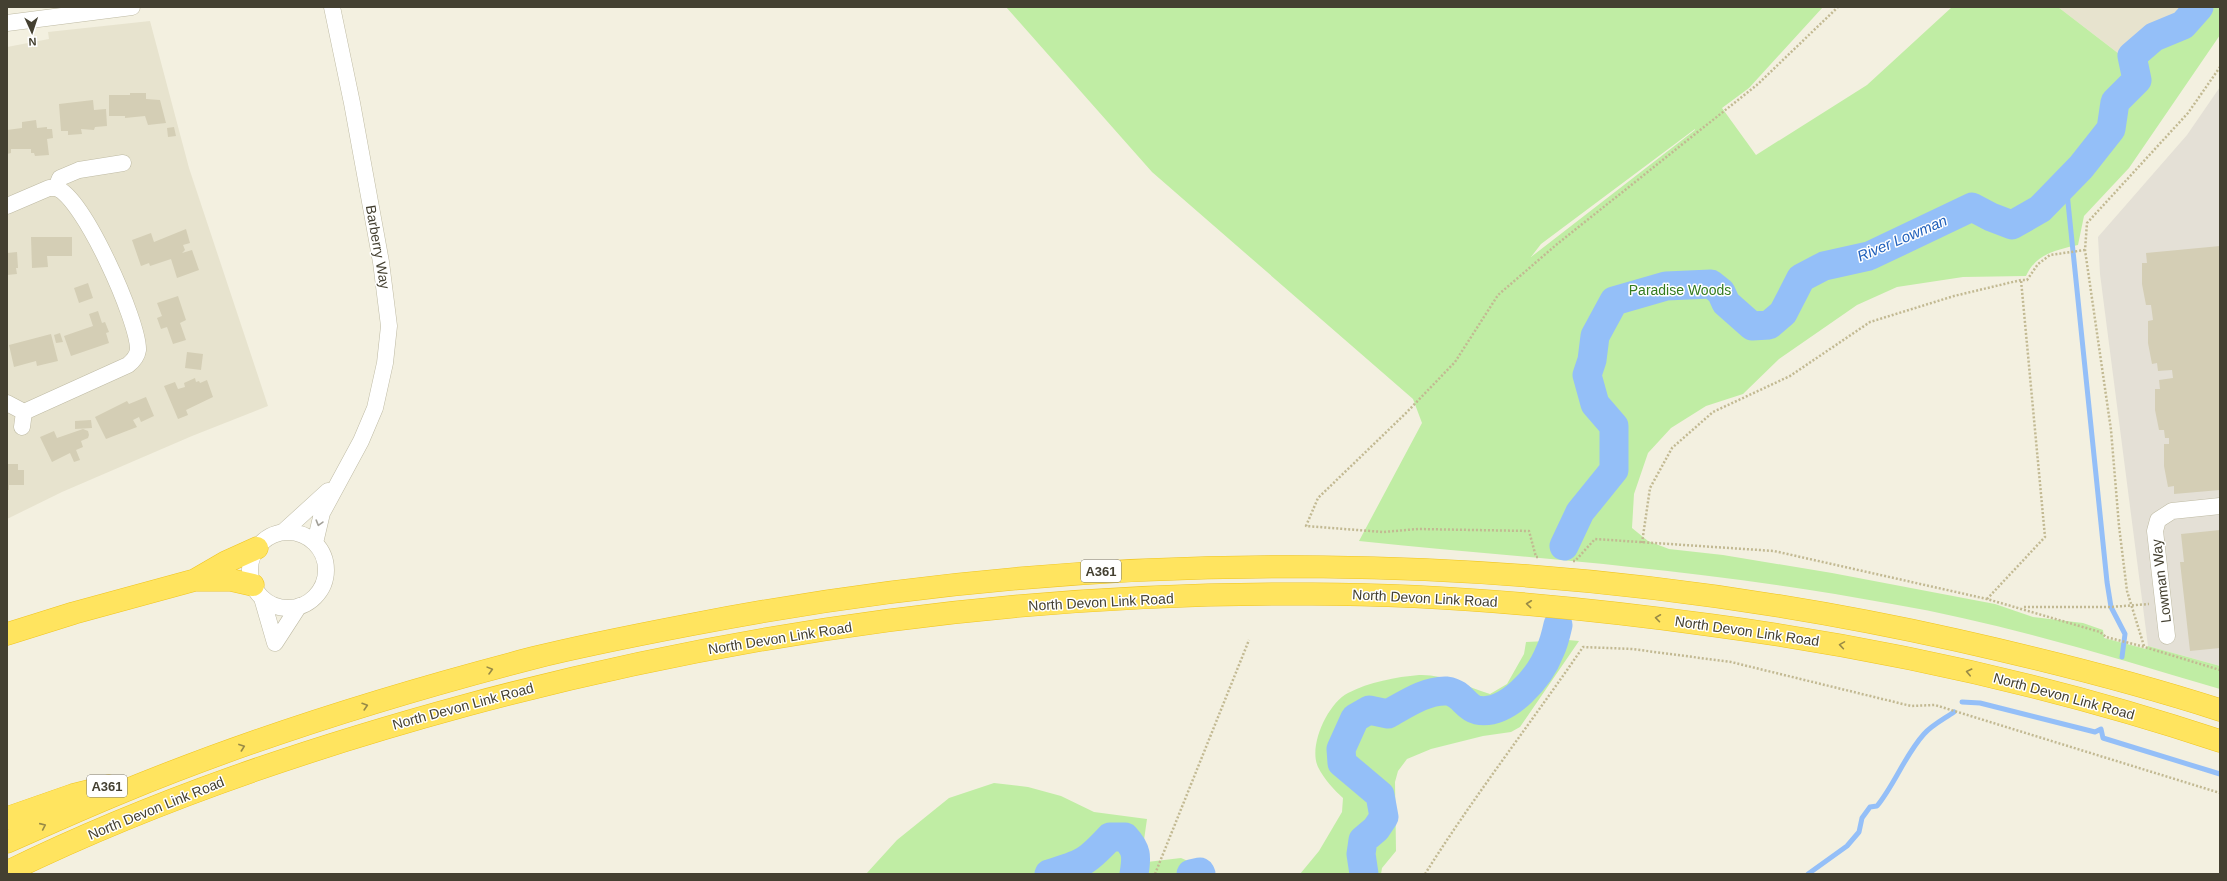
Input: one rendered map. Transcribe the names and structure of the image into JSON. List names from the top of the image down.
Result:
{
  "streets": {
    "highway": ["A361", "North Devon Link Road"],
    "street": ["Barberry Way", "Lowman Way"]
  },
  "crossings": [
    ["A361", "North Devon Link Road"]
  ],
  "water": ["River Lowman"],
  "parks": ["Paradise Woods"],
  "north": "bottom"
}
